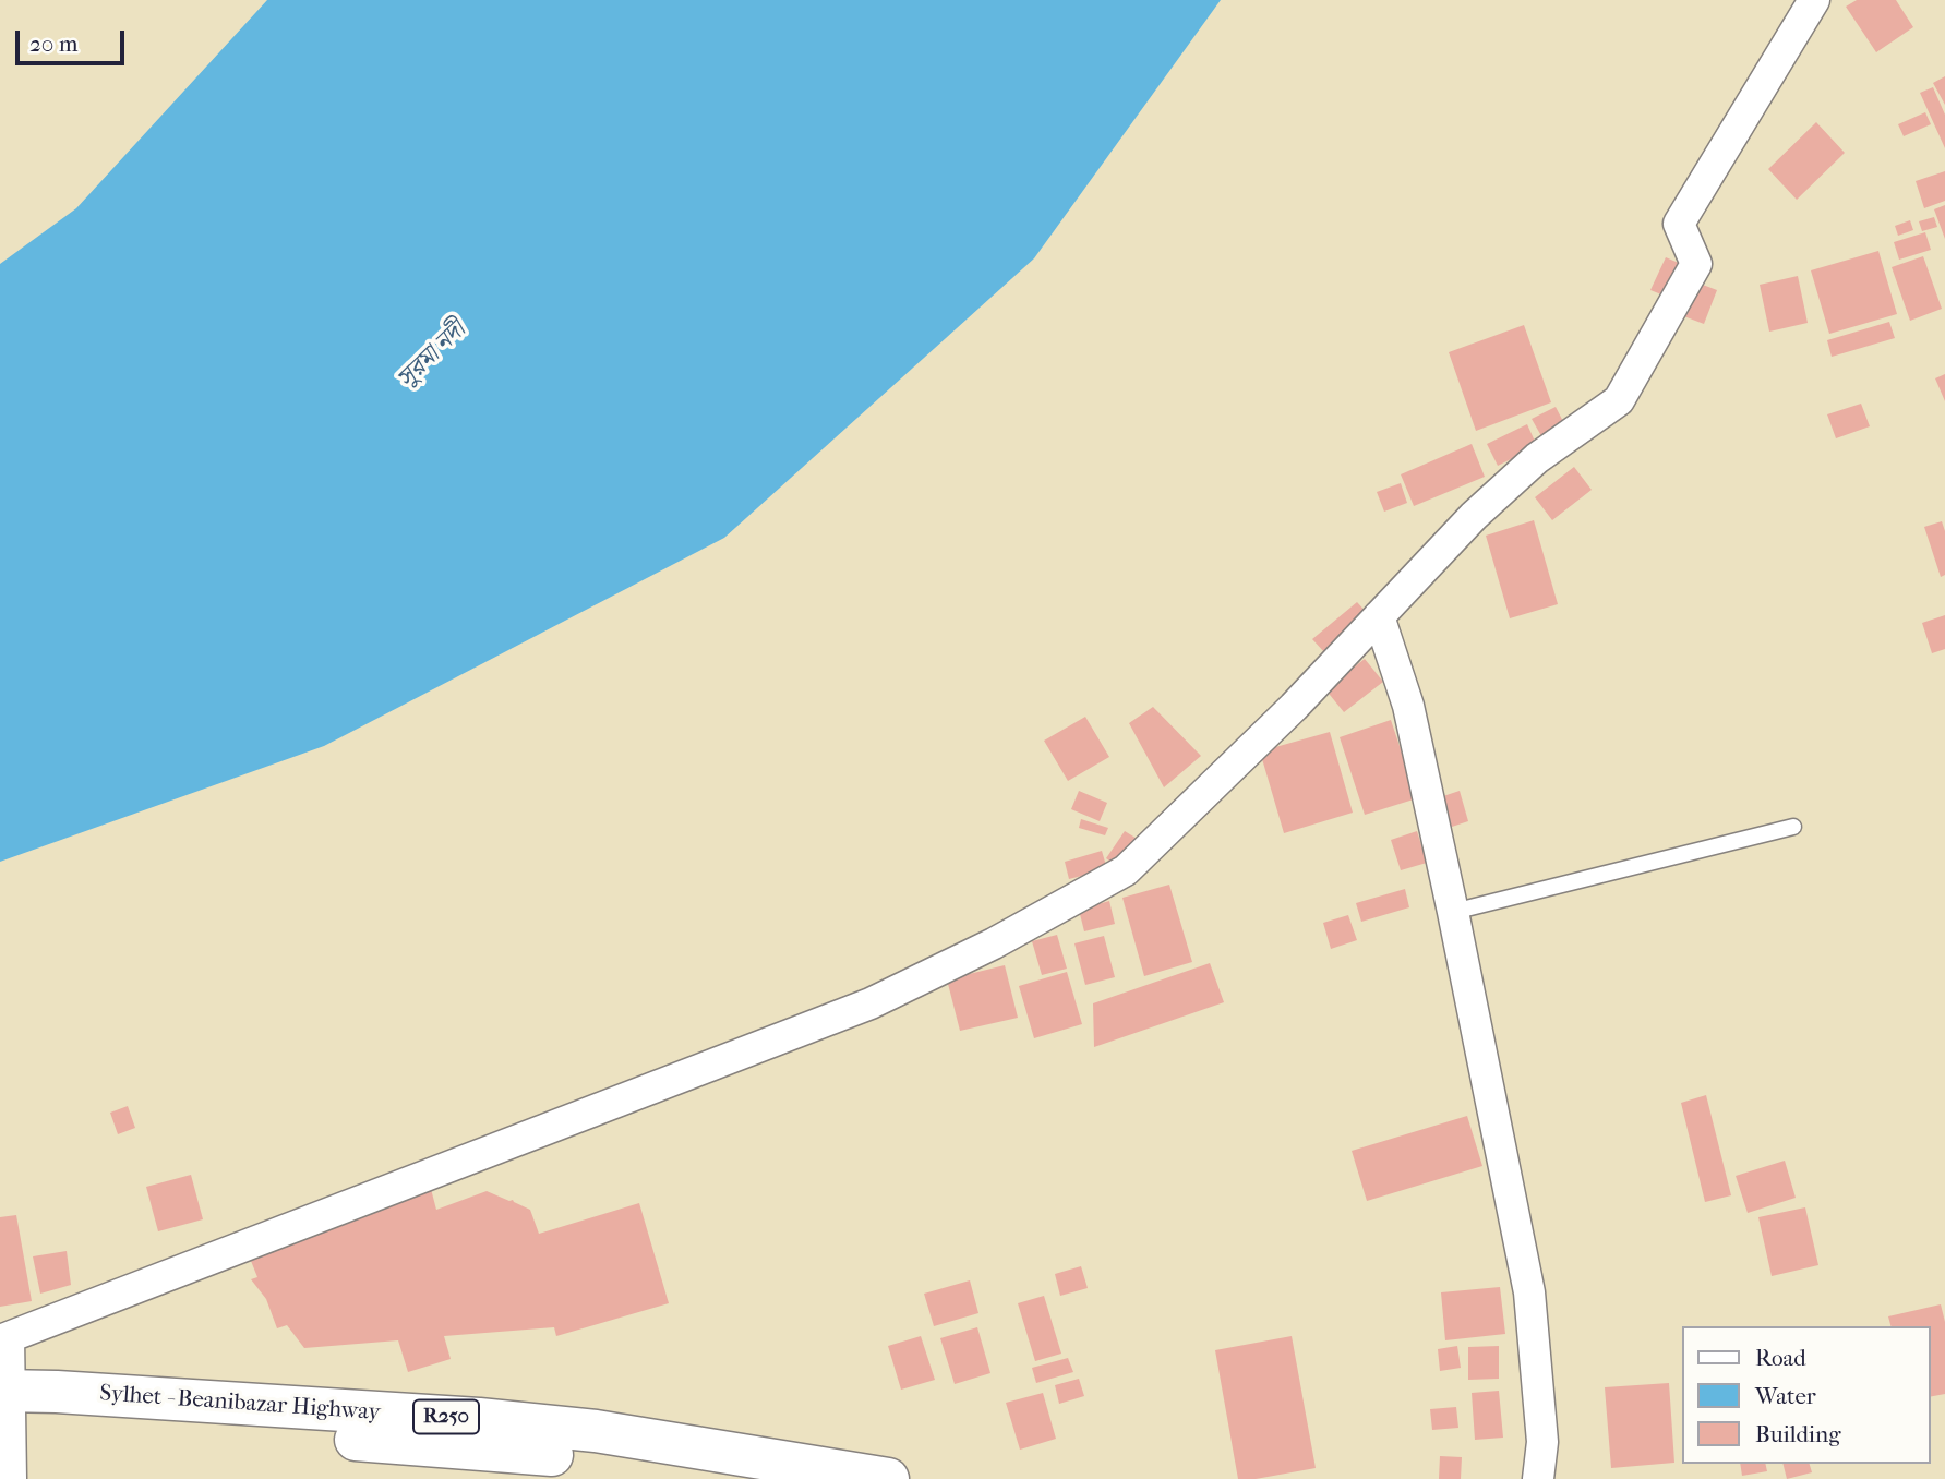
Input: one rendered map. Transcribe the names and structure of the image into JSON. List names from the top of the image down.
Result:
{
  "streets": {
    "main road": ["Sylhet - Beanibazar Highway", "R250"]
  },
  "water": ["সুরমা নদী"],
  "legend": ["Road", "Water", "Building"],
  "scale_bar": "20 m"
}
